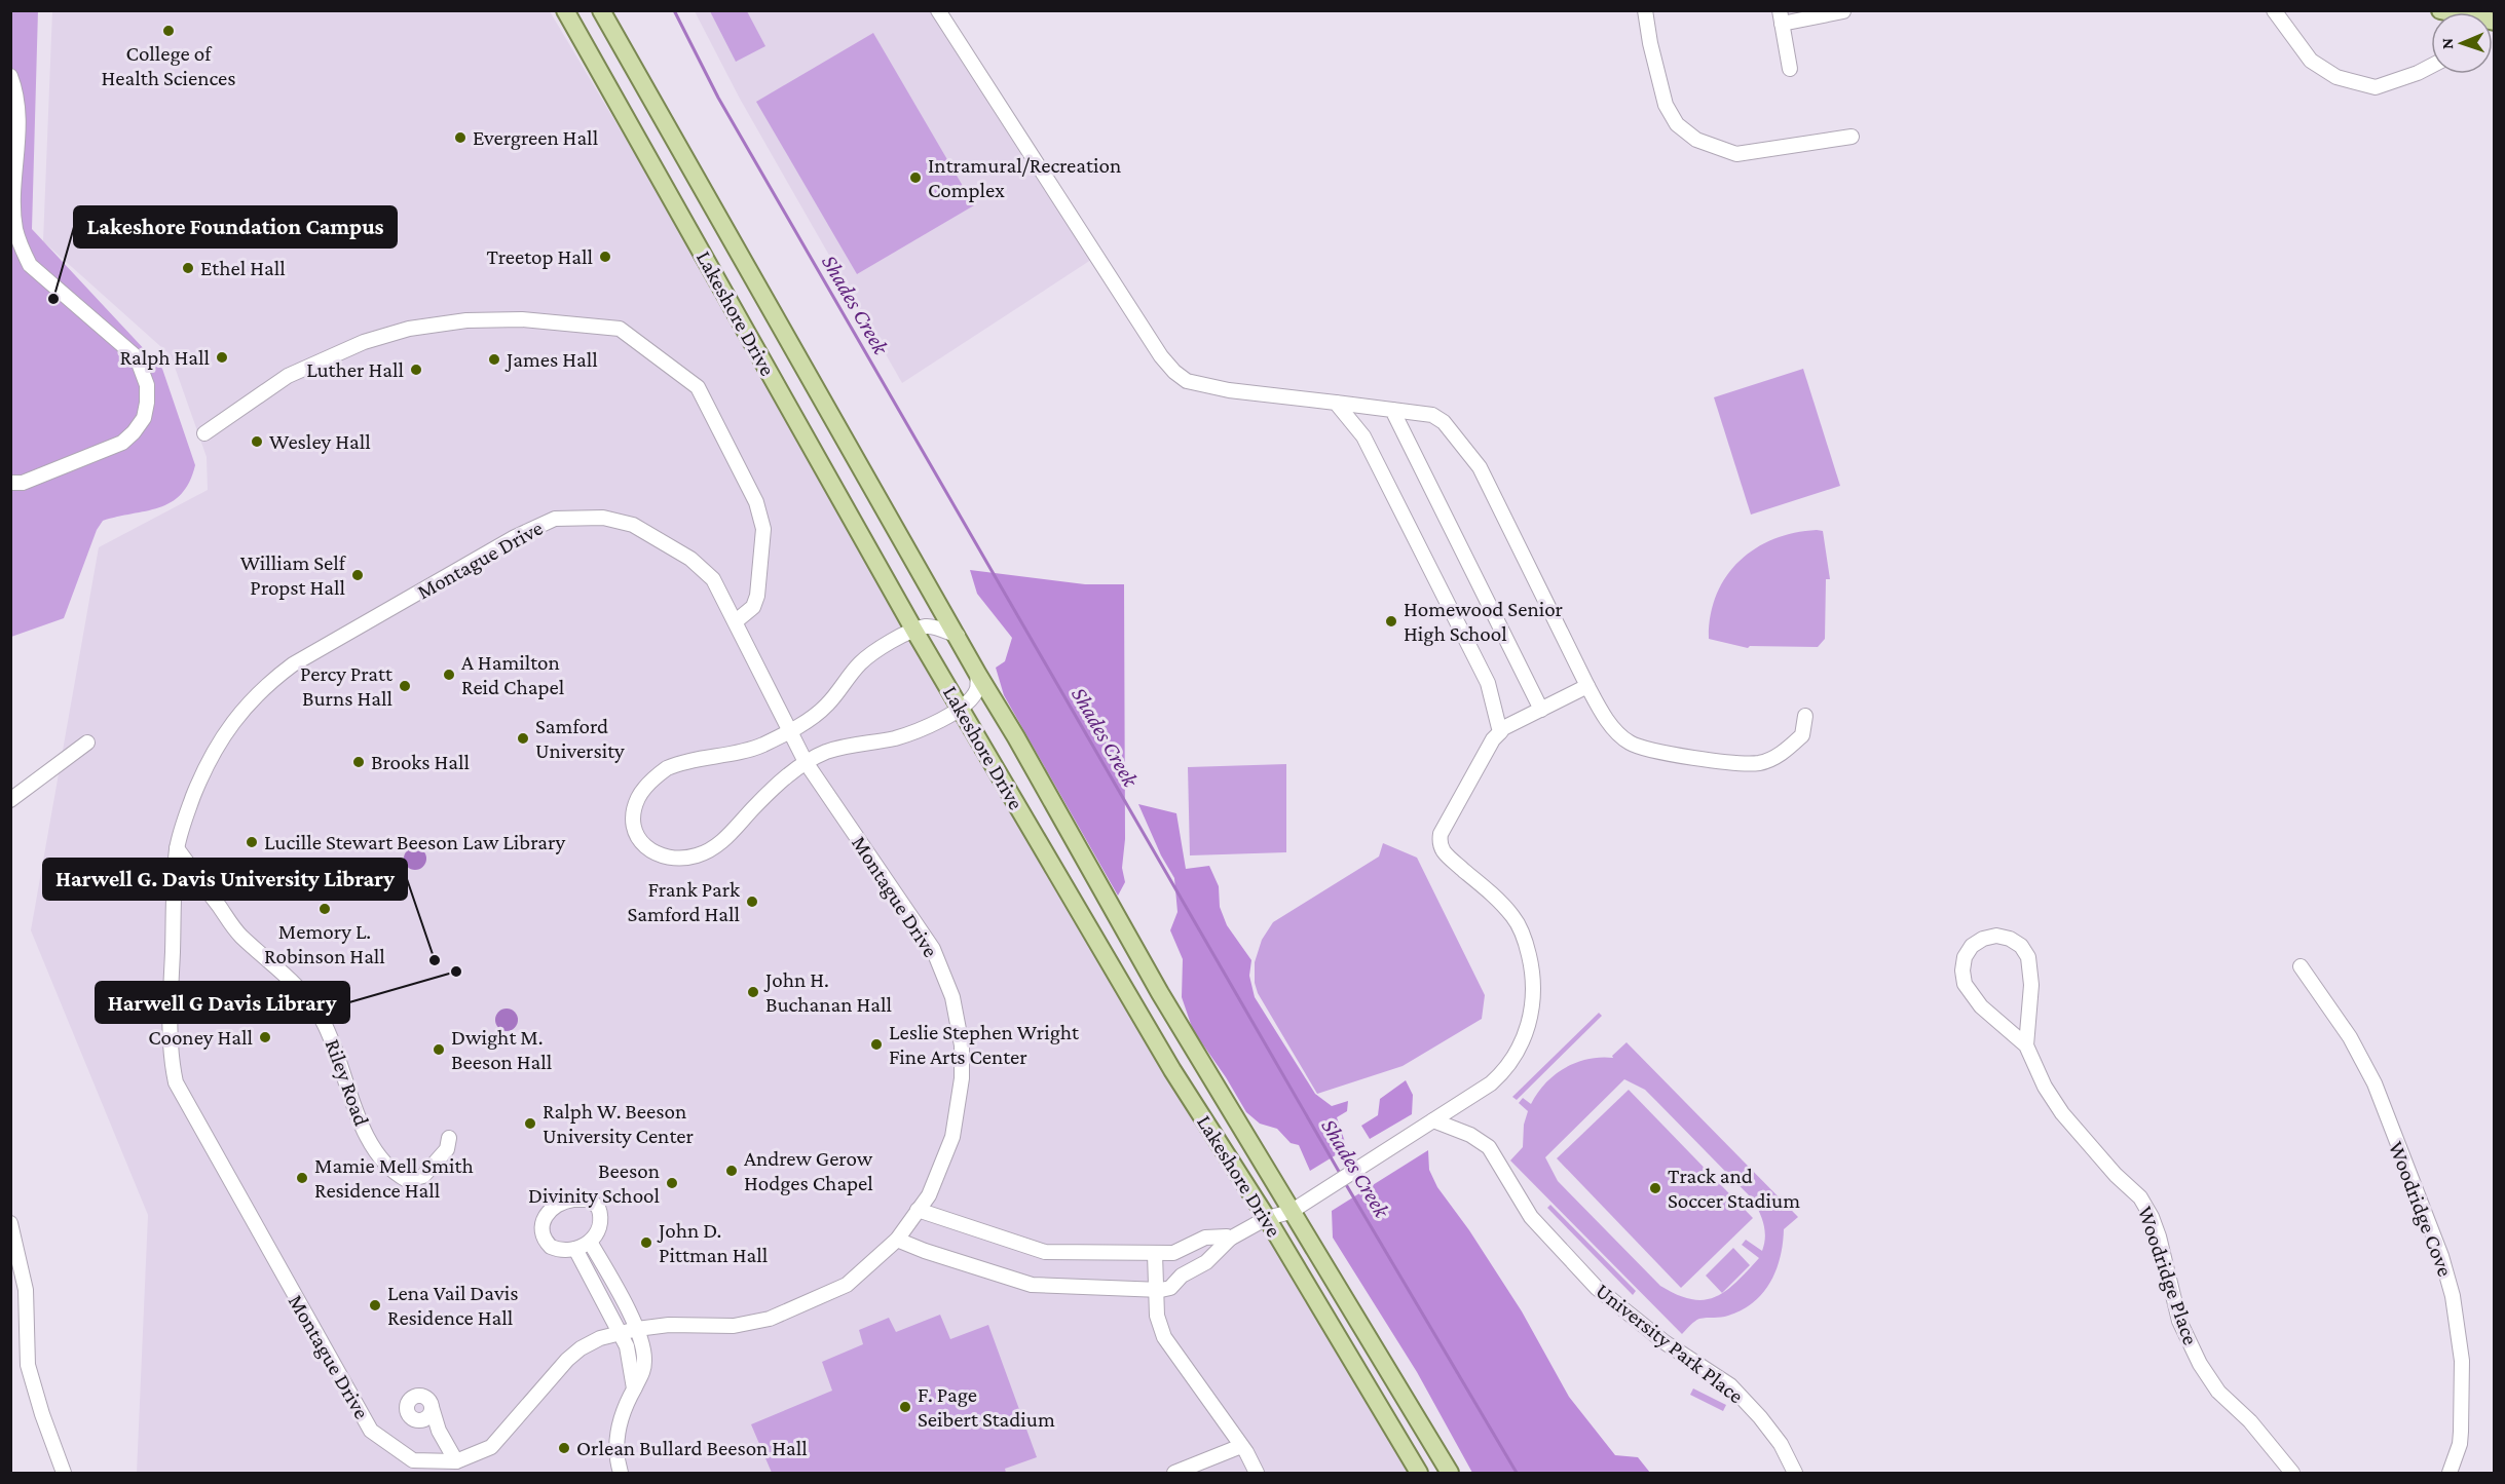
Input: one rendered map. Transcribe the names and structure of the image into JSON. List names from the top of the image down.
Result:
{
  "streets": {
    "main road": ["Lakeshore Drive"],
    "street": [
      "Montague Drive",
      "Riley Road",
      "Woodridge Cove",
      "Woodridge Place",
      "University Park Place"
    ]
  },
  "crossings": [
    ["Montague Drive", "Riley Road"]
  ],
  "water": ["Shades Creek"],
  "places": [
    "College of Health Sciences",
    "Evergreen Hall",
    "Intramural/Recreation Complex",
    "Treetop Hall",
    "Ethel Hall",
    "Lakeshore Foundation Campus",
    "Ralph Hall",
    "James Hall",
    "Luther Hall",
    "Wesley Hall",
    "William Self Propst Hall",
    "Homewood Senior High School",
    "A Hamilton Reid Chapel",
    "Percy Pratt Burns Hall",
    "Samford University",
    "Brooks Hall",
    "Lucille Stewart Beeson Law Library",
    "Frank Park Samford Hall",
    "Memory L. Robinson Hall",
    "Harwell G. Davis University Library",
    "Harwell G Davis Library",
    "John H. Buchanan Hall",
    "Cooney Hall",
    "Leslie Stephen Wright Fine Arts Center",
    "Dwight M. Beeson Hall",
    "Ralph W. Beeson University Center",
    "Andrew Gerow Hodges Chapel",
    "Mamie Mell Smith Residence Hall",
    "Beeson Divinity School",
    "Track and Soccer Stadium",
    "John D. Pittman Hall",
    "Lena Vail Davis Residence Hall",
    "F. Page Seibert Stadium",
    "Orlean Bullard Beeson Hall"
  ],
  "north": "left"
}
